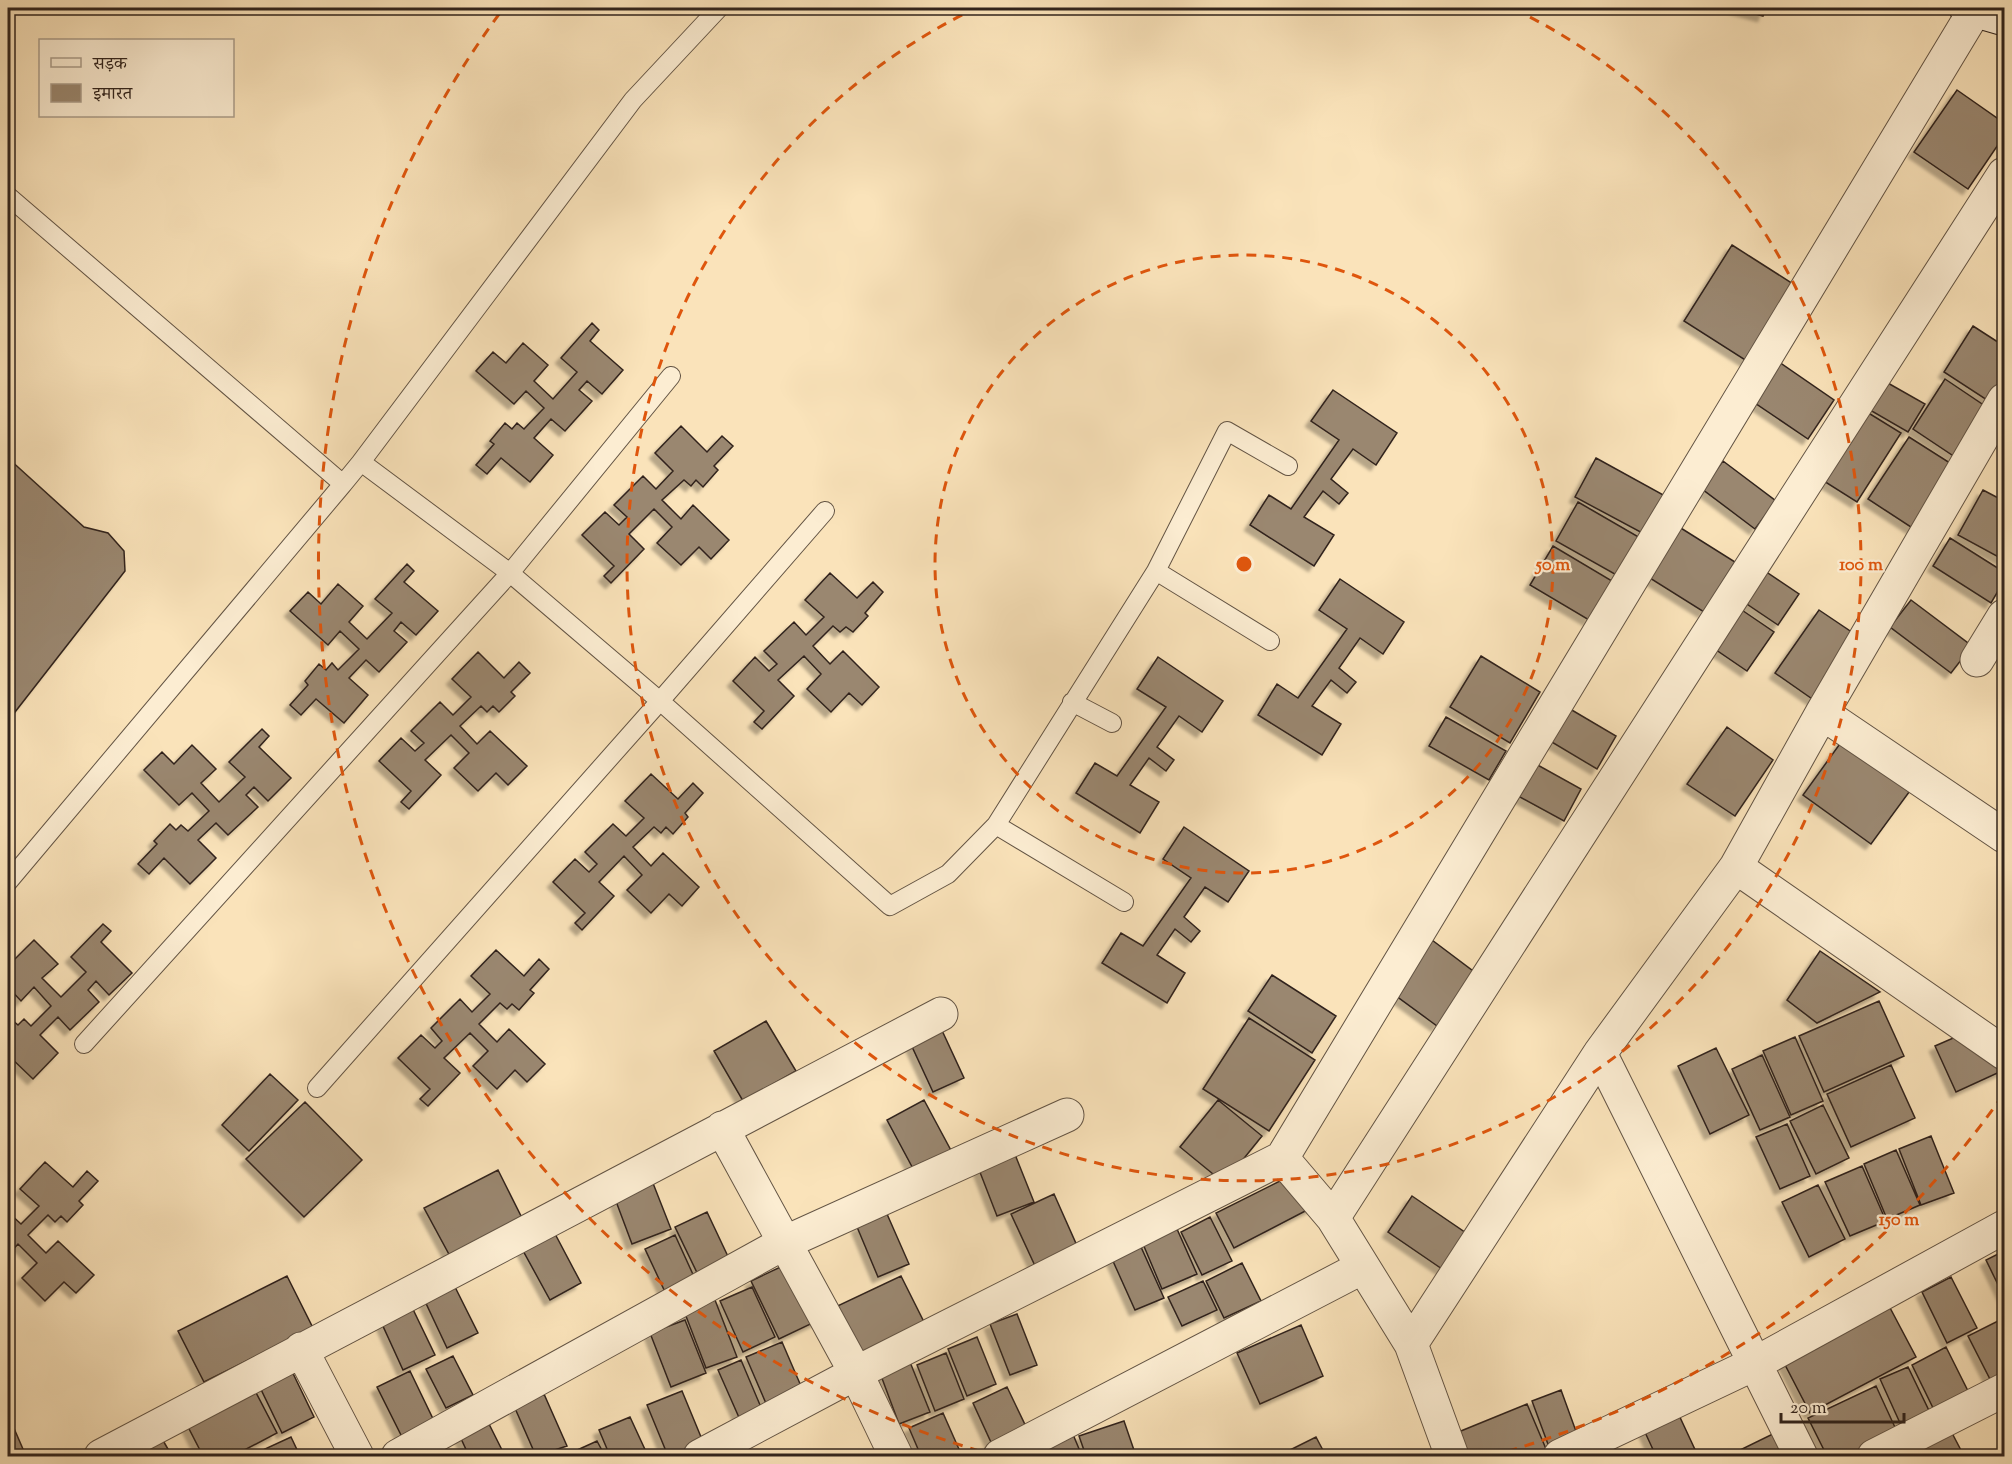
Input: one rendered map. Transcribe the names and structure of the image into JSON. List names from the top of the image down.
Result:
{
  "legend": ["सड़क", "इमारत"],
  "scale_bar": "20 m",
  "rings": ["50 m", "100 m", "150 m"]
}
